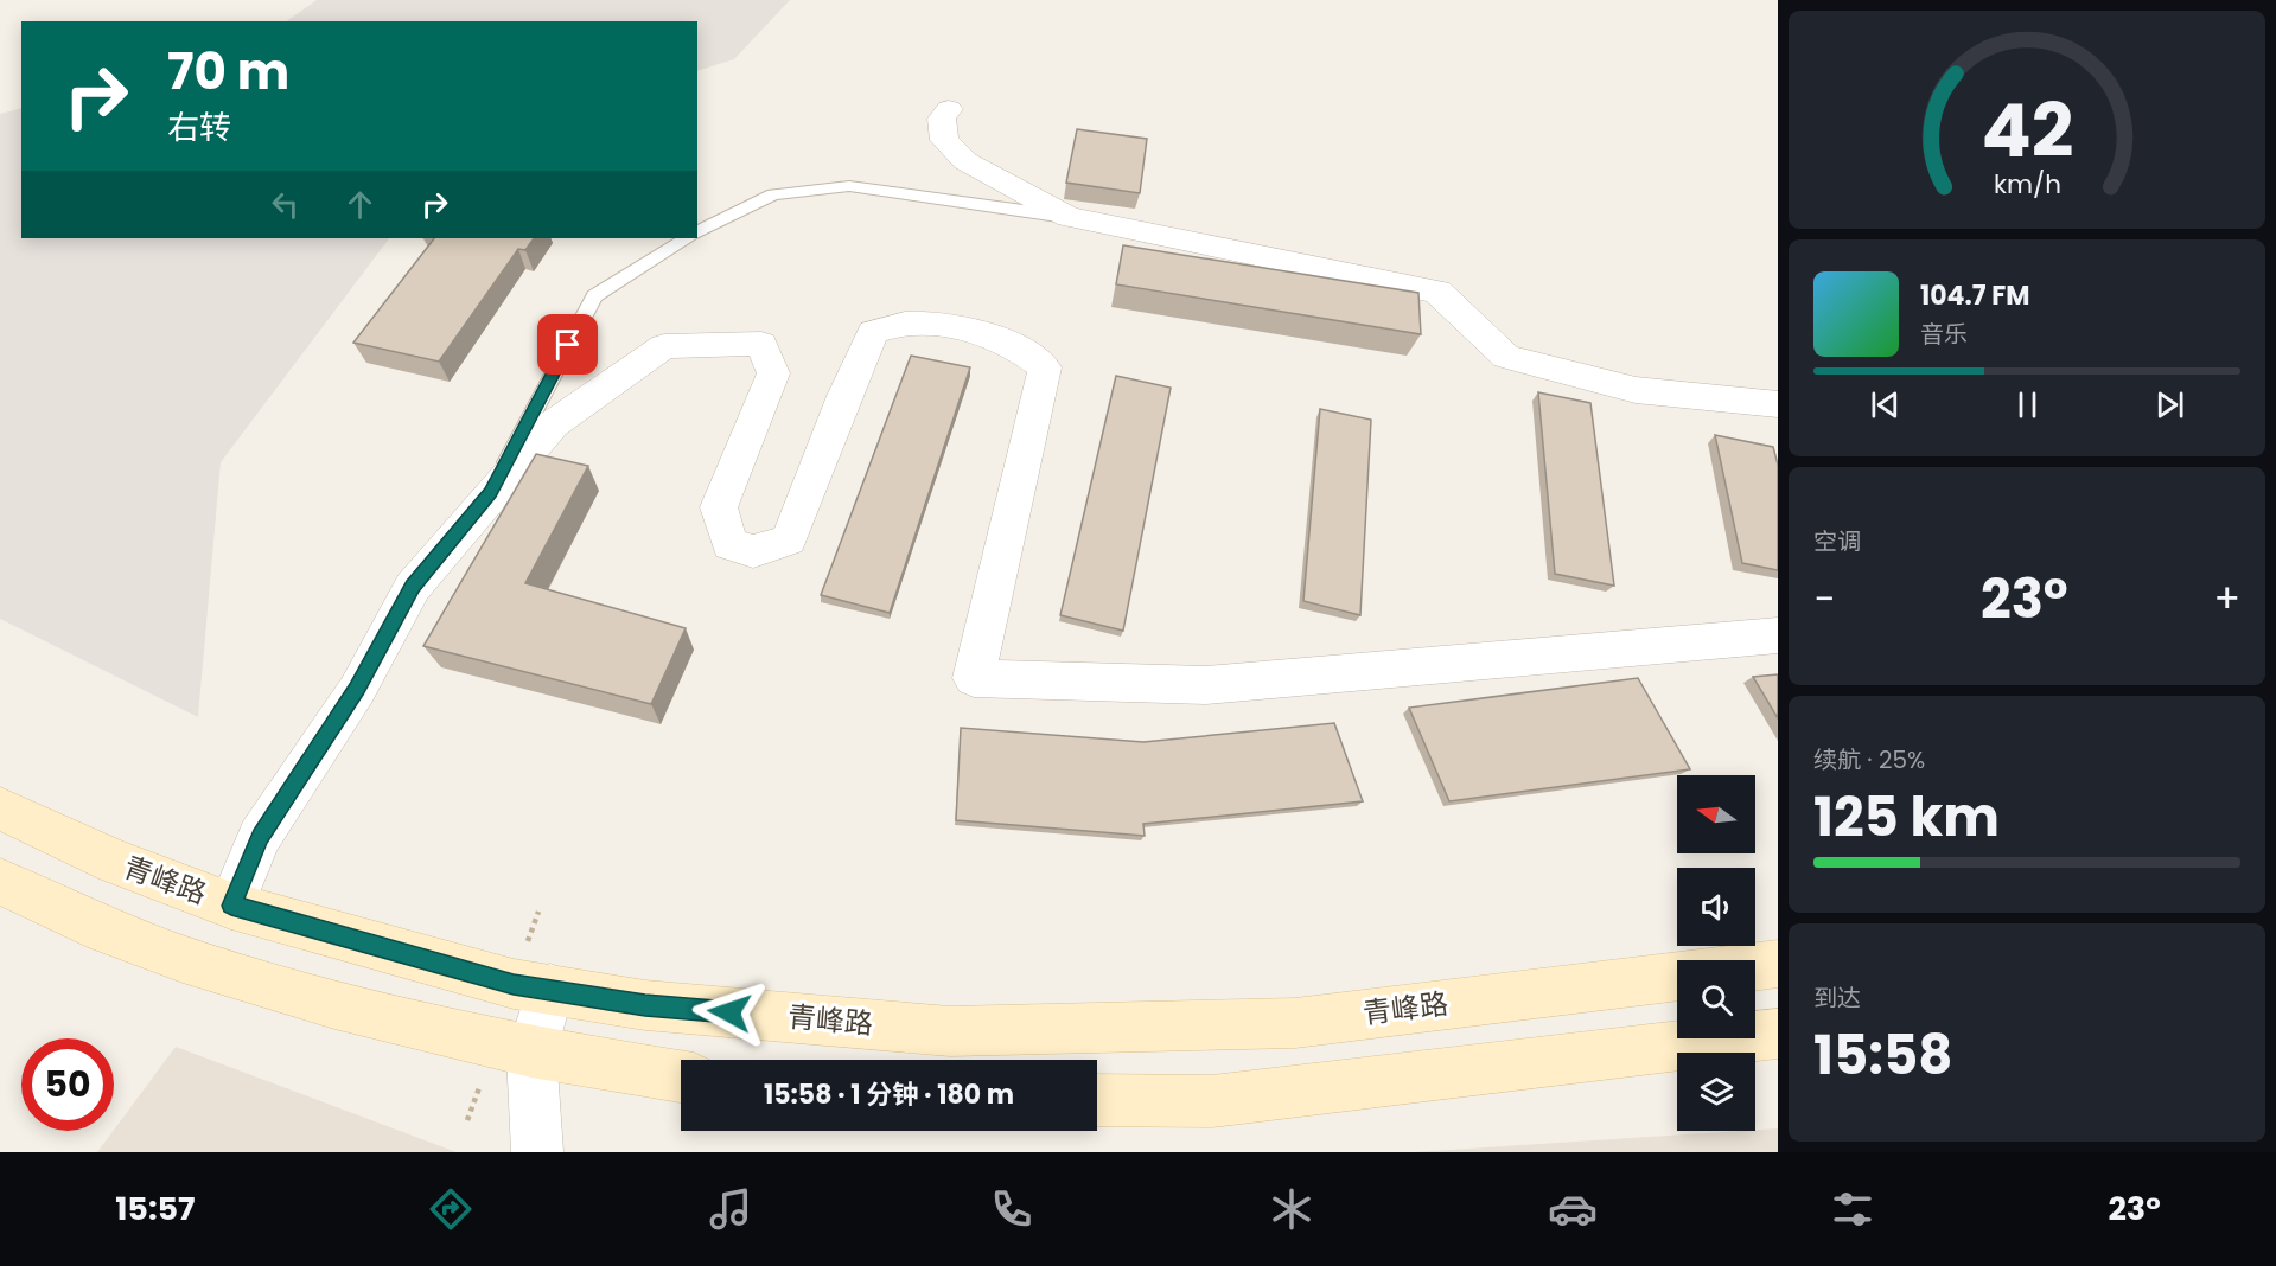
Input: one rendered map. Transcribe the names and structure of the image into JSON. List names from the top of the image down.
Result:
{
  "streets": {
    "main road": ["青峰路"]
  },
  "north": "left",
  "page": {
    "turn": ["70 m", "右转"],
    "song": ["104.7 FM", "音乐"],
    "tile": [
      "空调",
      ["续航 · 25%", "125 km"],
      ["到达", "15:58"]
    ],
    "heat": ["−", "23°", "+"],
    "limit": "50",
    "trip": "15:58 · 1 分钟 · 180 m",
    "tabs": ["15:57", "23°"],
    "gauge": ["42", "km/h"]
  }
}
